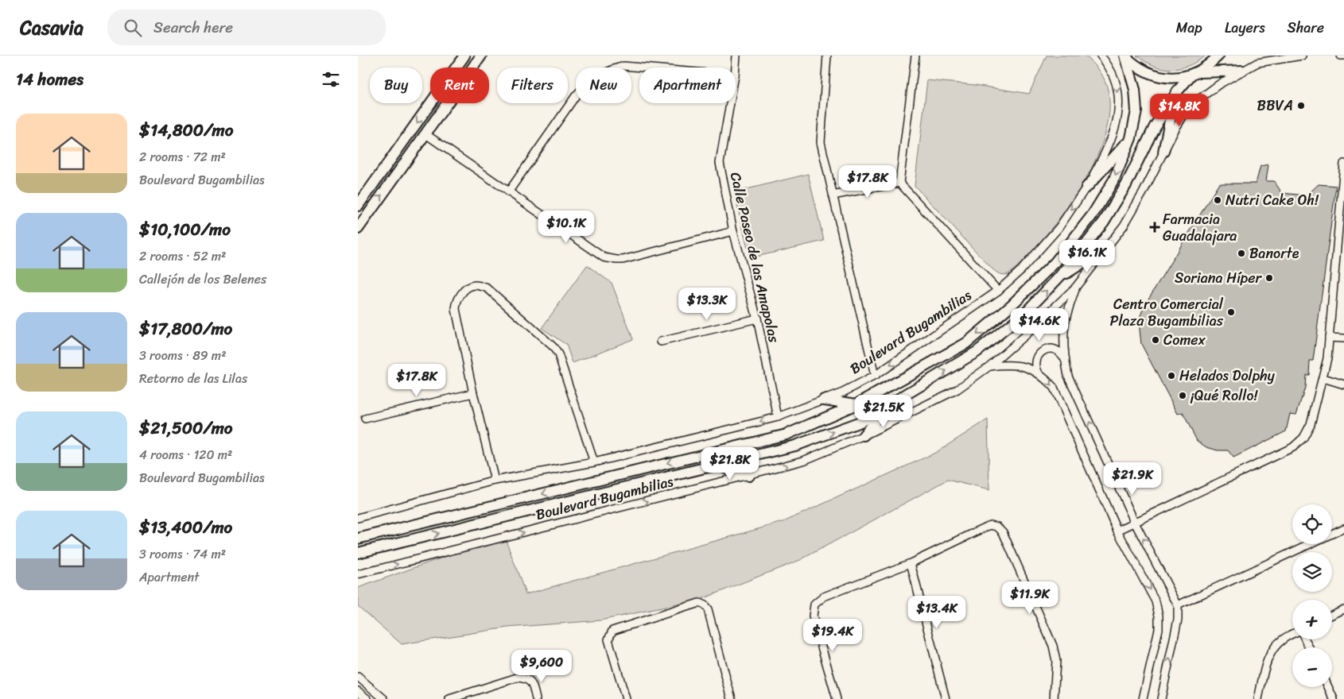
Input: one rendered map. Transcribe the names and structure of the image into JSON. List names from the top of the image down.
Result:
{
  "streets": {
    "street": ["Calle Paseo de las Amapolas", "Boulevard Bugambilias"]
  },
  "crossings": [
    ["Calle Paseo de las Amapolas", "Boulevard Bugambilias"]
  ],
  "places": {
    "other": [
      "BBVA",
      "Nutri Cake Oh!",
      "Banorte",
      "Soriana Híper",
      "Centro Comercial Plaza Bugambilias",
      "Comex",
      "Helados Dolphy",
      "¡Qué Rollo!"
    ],
    "health": ["Farmacia Guadalajara"]
  },
  "page": {
    "header": "Casavia",
    "search": "Search here",
    "nav": ["Map", "Layers", "Share"],
    "heading": "14 homes",
    "chip": [
      "Buy",
      "Rent",
      "Filters",
      "New",
      "Apartment"
    ],
    "price": [
      "$14.8K",
      "$17.8K",
      "$10.1K",
      "$16.1K",
      "$13.3K",
      "$14.6K",
      "$17.8K",
      "$21.5K",
      "$21.8K",
      "$21.9K",
      "$11.9K",
      "$13.4K",
      "$19.4K",
      "$9,600"
    ],
    "list": [
      {
        "name": "$14,800/mo",
        "note": "2 rooms · 72 m² · Boulevard Bugambilias"
      },
      {
        "name": "$10,100/mo",
        "note": "2 rooms · 52 m² · Callejón de los Belenes"
      },
      {
        "name": "$17,800/mo",
        "note": "3 rooms · 89 m² · Retorno de las Lilas"
      },
      {
        "name": "$21,500/mo",
        "note": "4 rooms · 120 m² · Boulevard Bugambilias"
      },
      {
        "name": "$13,400/mo",
        "note": "3 rooms · 74 m² · Apartment"
      }
    ],
    "map_buttons": ["+", "−"]
  }
}
